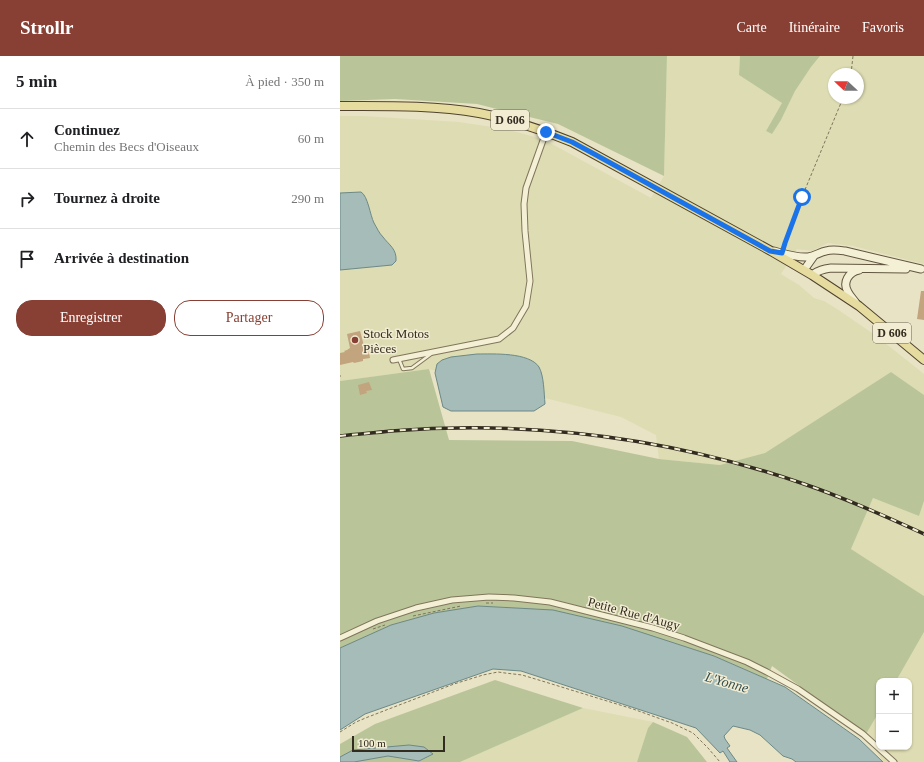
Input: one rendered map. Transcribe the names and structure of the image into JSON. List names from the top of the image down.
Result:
{
  "streets": {
    "main road": ["D 606"],
    "street": ["Petite Rue d'Augy"]
  },
  "water": ["L'Yonne"],
  "places": ["Stock Motos Pièces"],
  "scale_bar": "100 m",
  "north": "left",
  "page": {
    "header": "Strollr",
    "nav": ["Carte", "Itinéraire", "Favoris"],
    "heading": ["5 min", "À pied · 350 m"],
    "list": [
      ["Continuez", "Chemin des Becs d'Oiseaux", "60 m"],
      ["Tournez à droite", "290 m"],
      "Arrivée à destination"
    ],
    "buttons": ["Enregistrer", "Partager"],
    "map_buttons": ["+", "−"],
    "scale": "100 m"
  }
}
